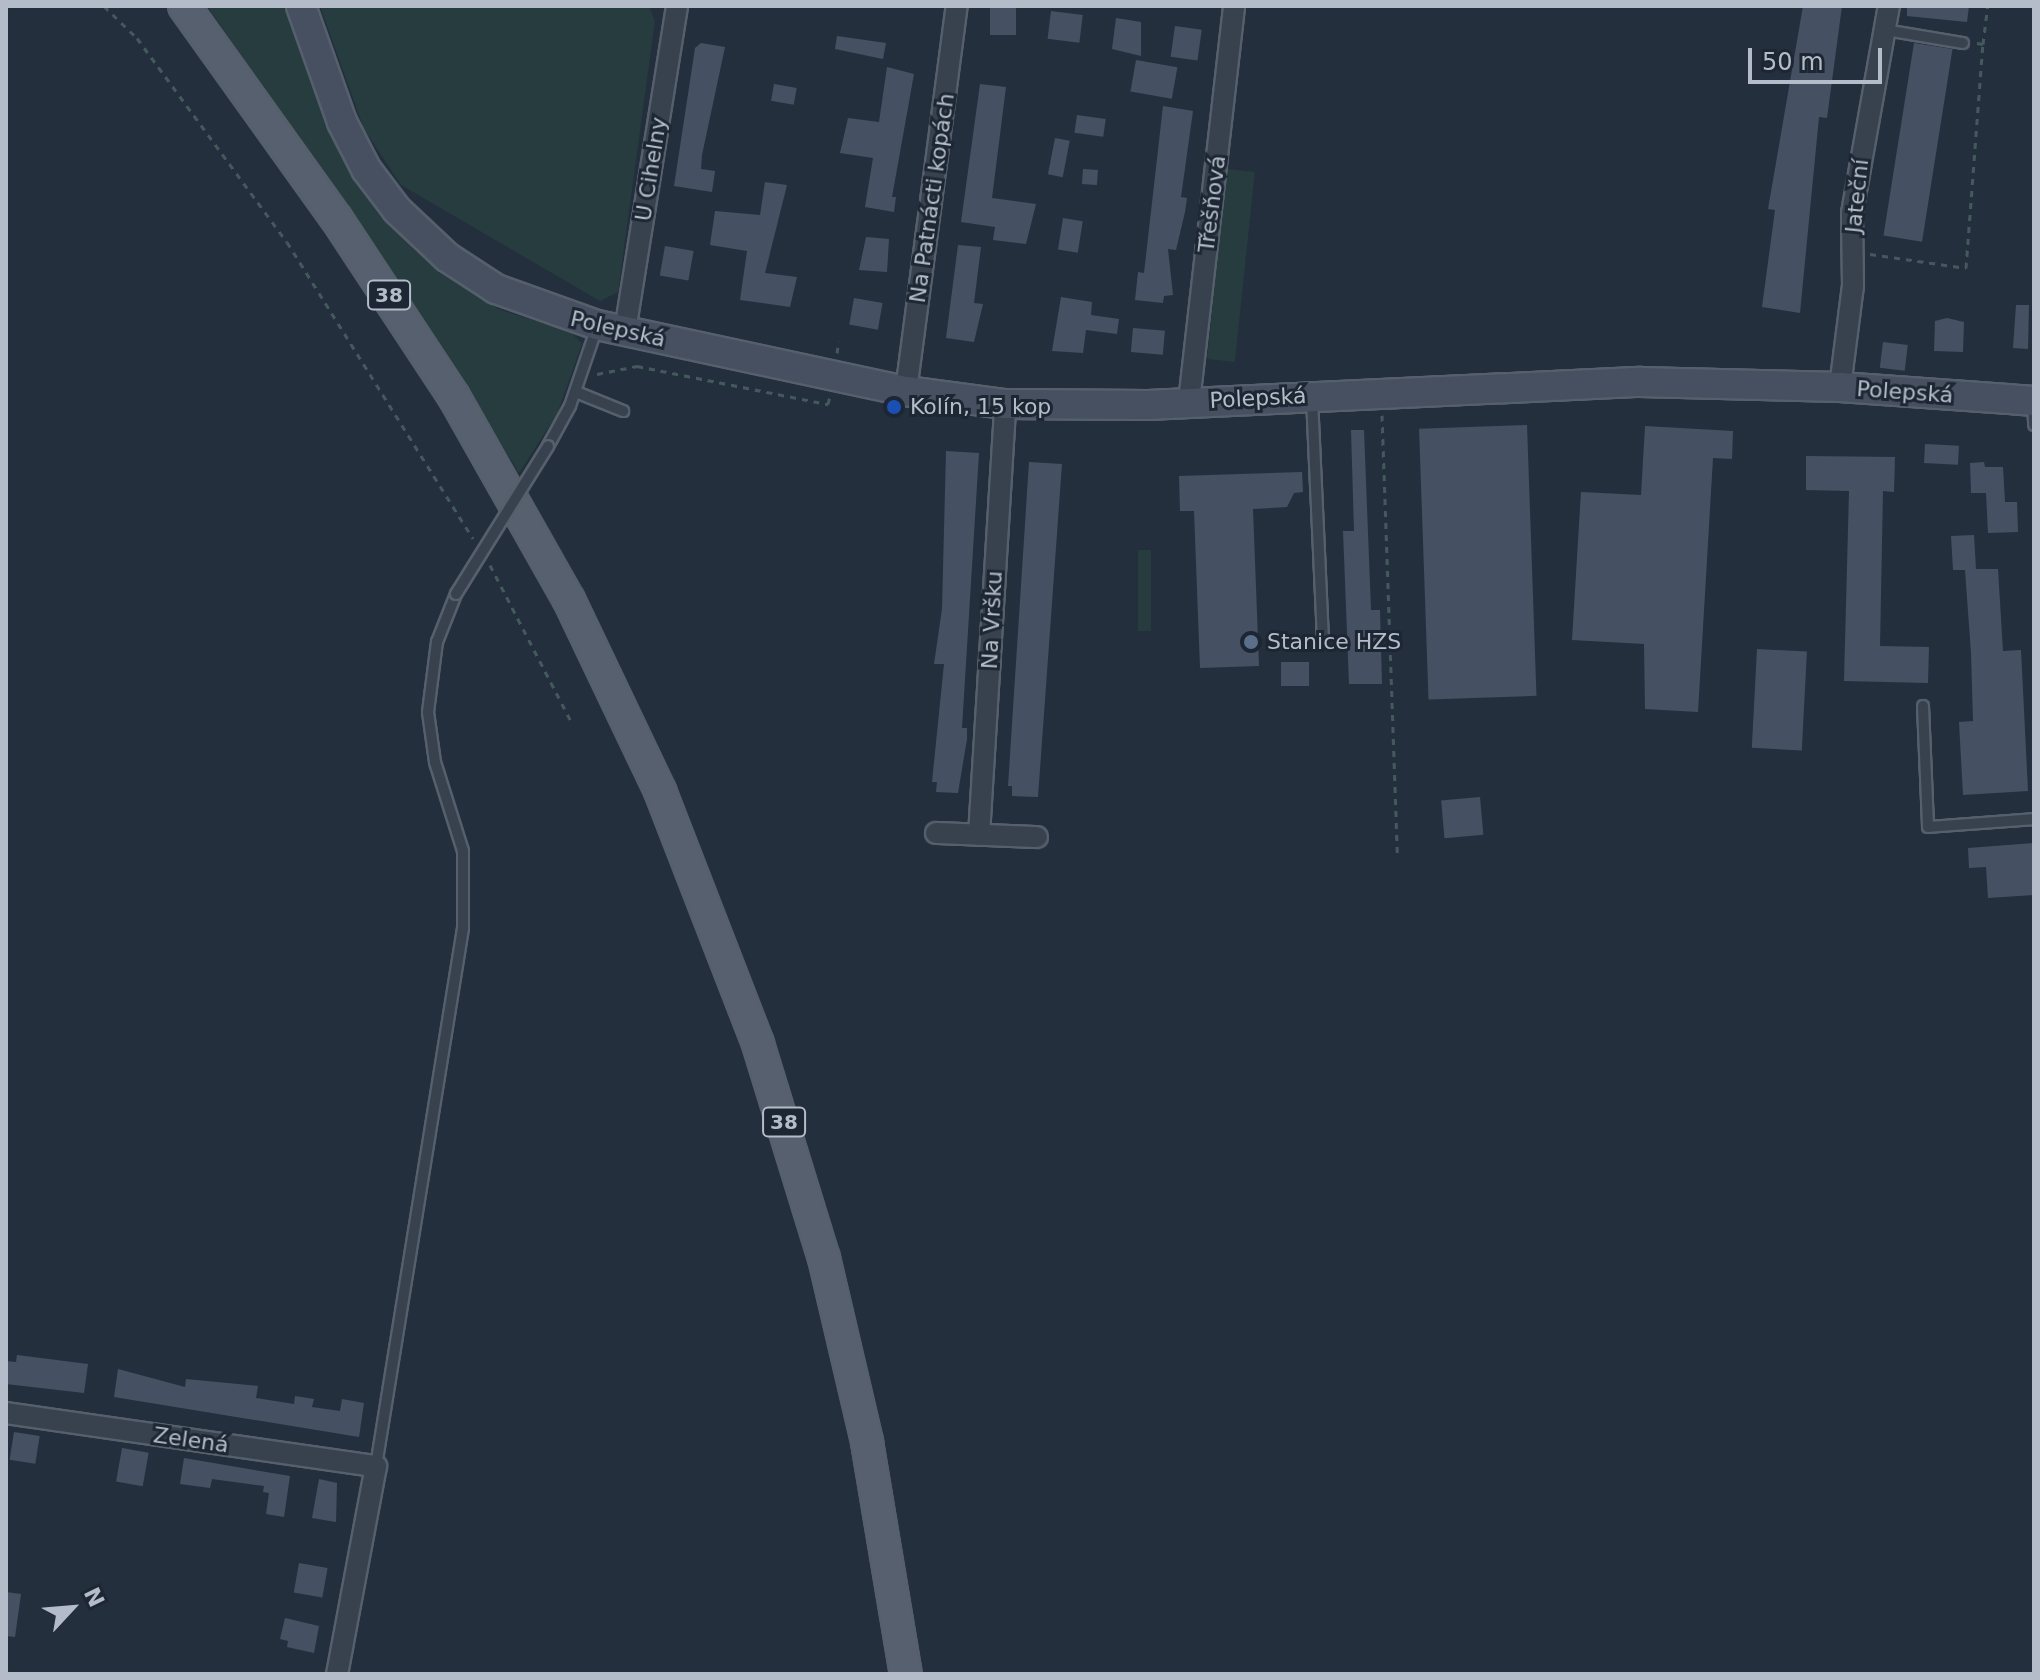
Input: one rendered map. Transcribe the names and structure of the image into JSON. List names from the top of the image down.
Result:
{
  "streets": {
    "main road": ["38", "Polepská"],
    "street": [
      "U Cihelny",
      "Jateční",
      "Na Patnácti kopách",
      "Třešňová",
      "Na Vršku",
      "Zelená"
    ]
  },
  "crossings": [
    ["U Cihelny", "Polepská"],
    ["Jateční", "Polepská"],
    ["Na Patnácti kopách", "Polepská"],
    ["Třešňová", "Polepská"],
    ["Polepská", "Na Vršku"]
  ],
  "places": ["Kolín, 15 kop", "Stanice HZS"],
  "scale_bar": "50 m",
  "north": "top right"
}
